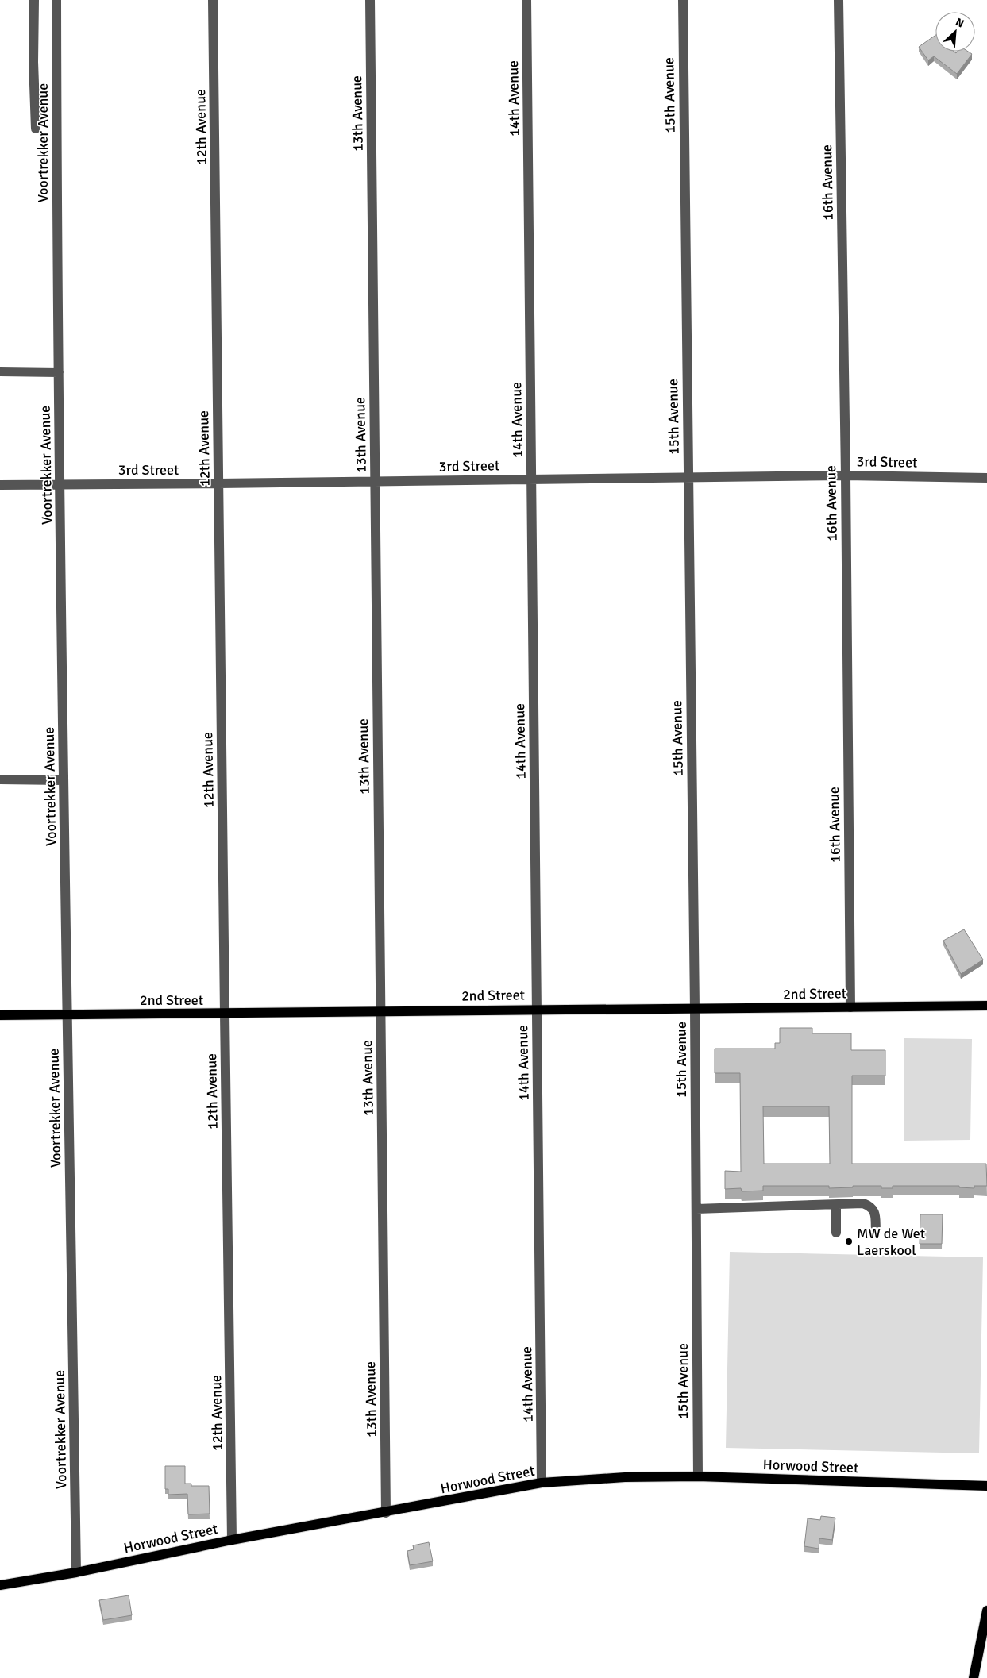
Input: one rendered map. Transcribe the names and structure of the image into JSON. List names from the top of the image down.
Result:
{
  "streets": {
    "main road": ["2nd Street", "Horwood Street"],
    "street": [
      "15th Avenue",
      "14th Avenue",
      "13th Avenue",
      "12th Avenue",
      "Voortrekker Avenue",
      "16th Avenue",
      "3rd Street"
    ]
  },
  "crossings": [
    ["15th Avenue", "3rd Street"],
    ["15th Avenue", "2nd Street"],
    ["15th Avenue", "Horwood Street"],
    ["14th Avenue", "3rd Street"],
    ["14th Avenue", "2nd Street"],
    ["14th Avenue", "Horwood Street"],
    ["13th Avenue", "3rd Street"],
    ["13th Avenue", "2nd Street"],
    ["13th Avenue", "Horwood Street"],
    ["12th Avenue", "3rd Street"],
    ["12th Avenue", "2nd Street"],
    ["12th Avenue", "Horwood Street"],
    ["Voortrekker Avenue", "3rd Street"],
    ["Voortrekker Avenue", "2nd Street"],
    ["Voortrekker Avenue", "Horwood Street"],
    ["16th Avenue", "3rd Street"],
    ["16th Avenue", "2nd Street"]
  ],
  "places": ["MW de Wet Laerskool"],
  "north": "top right"
}
